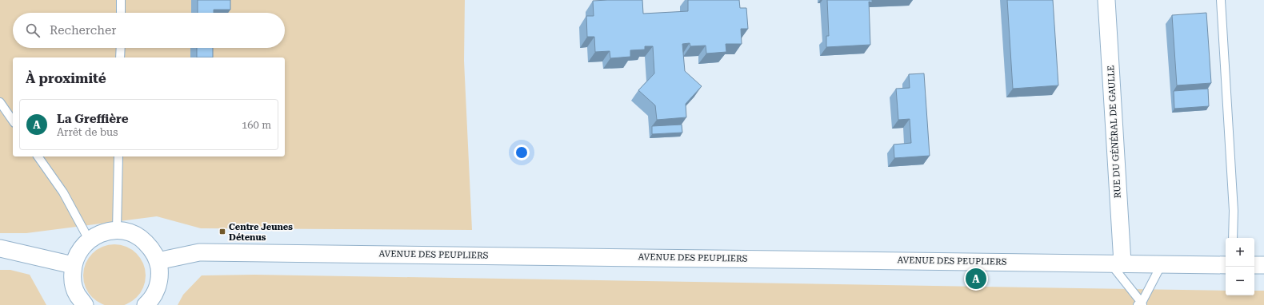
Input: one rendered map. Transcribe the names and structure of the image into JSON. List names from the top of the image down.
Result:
{
  "streets": {
    "street": ["RUE DU GÉNÉRAL DE GAULLE", "AVENUE DES PEUPLIERS"]
  },
  "crossings": [
    ["RUE DU GÉNÉRAL DE GAULLE", "AVENUE DES PEUPLIERS"]
  ],
  "places": {
    "transit": ["Centre Jeunes Détenus"]
  },
  "page": {
    "search": "Rechercher",
    "heading": "À proximité",
    "list": [
      {
        "mark": "A",
        "name": "La Greffière",
        "note": "Arrêt de bus",
        "value": "160 m"
      }
    ],
    "map_buttons": ["+", "−"],
    "pins": "A"
  }
}
